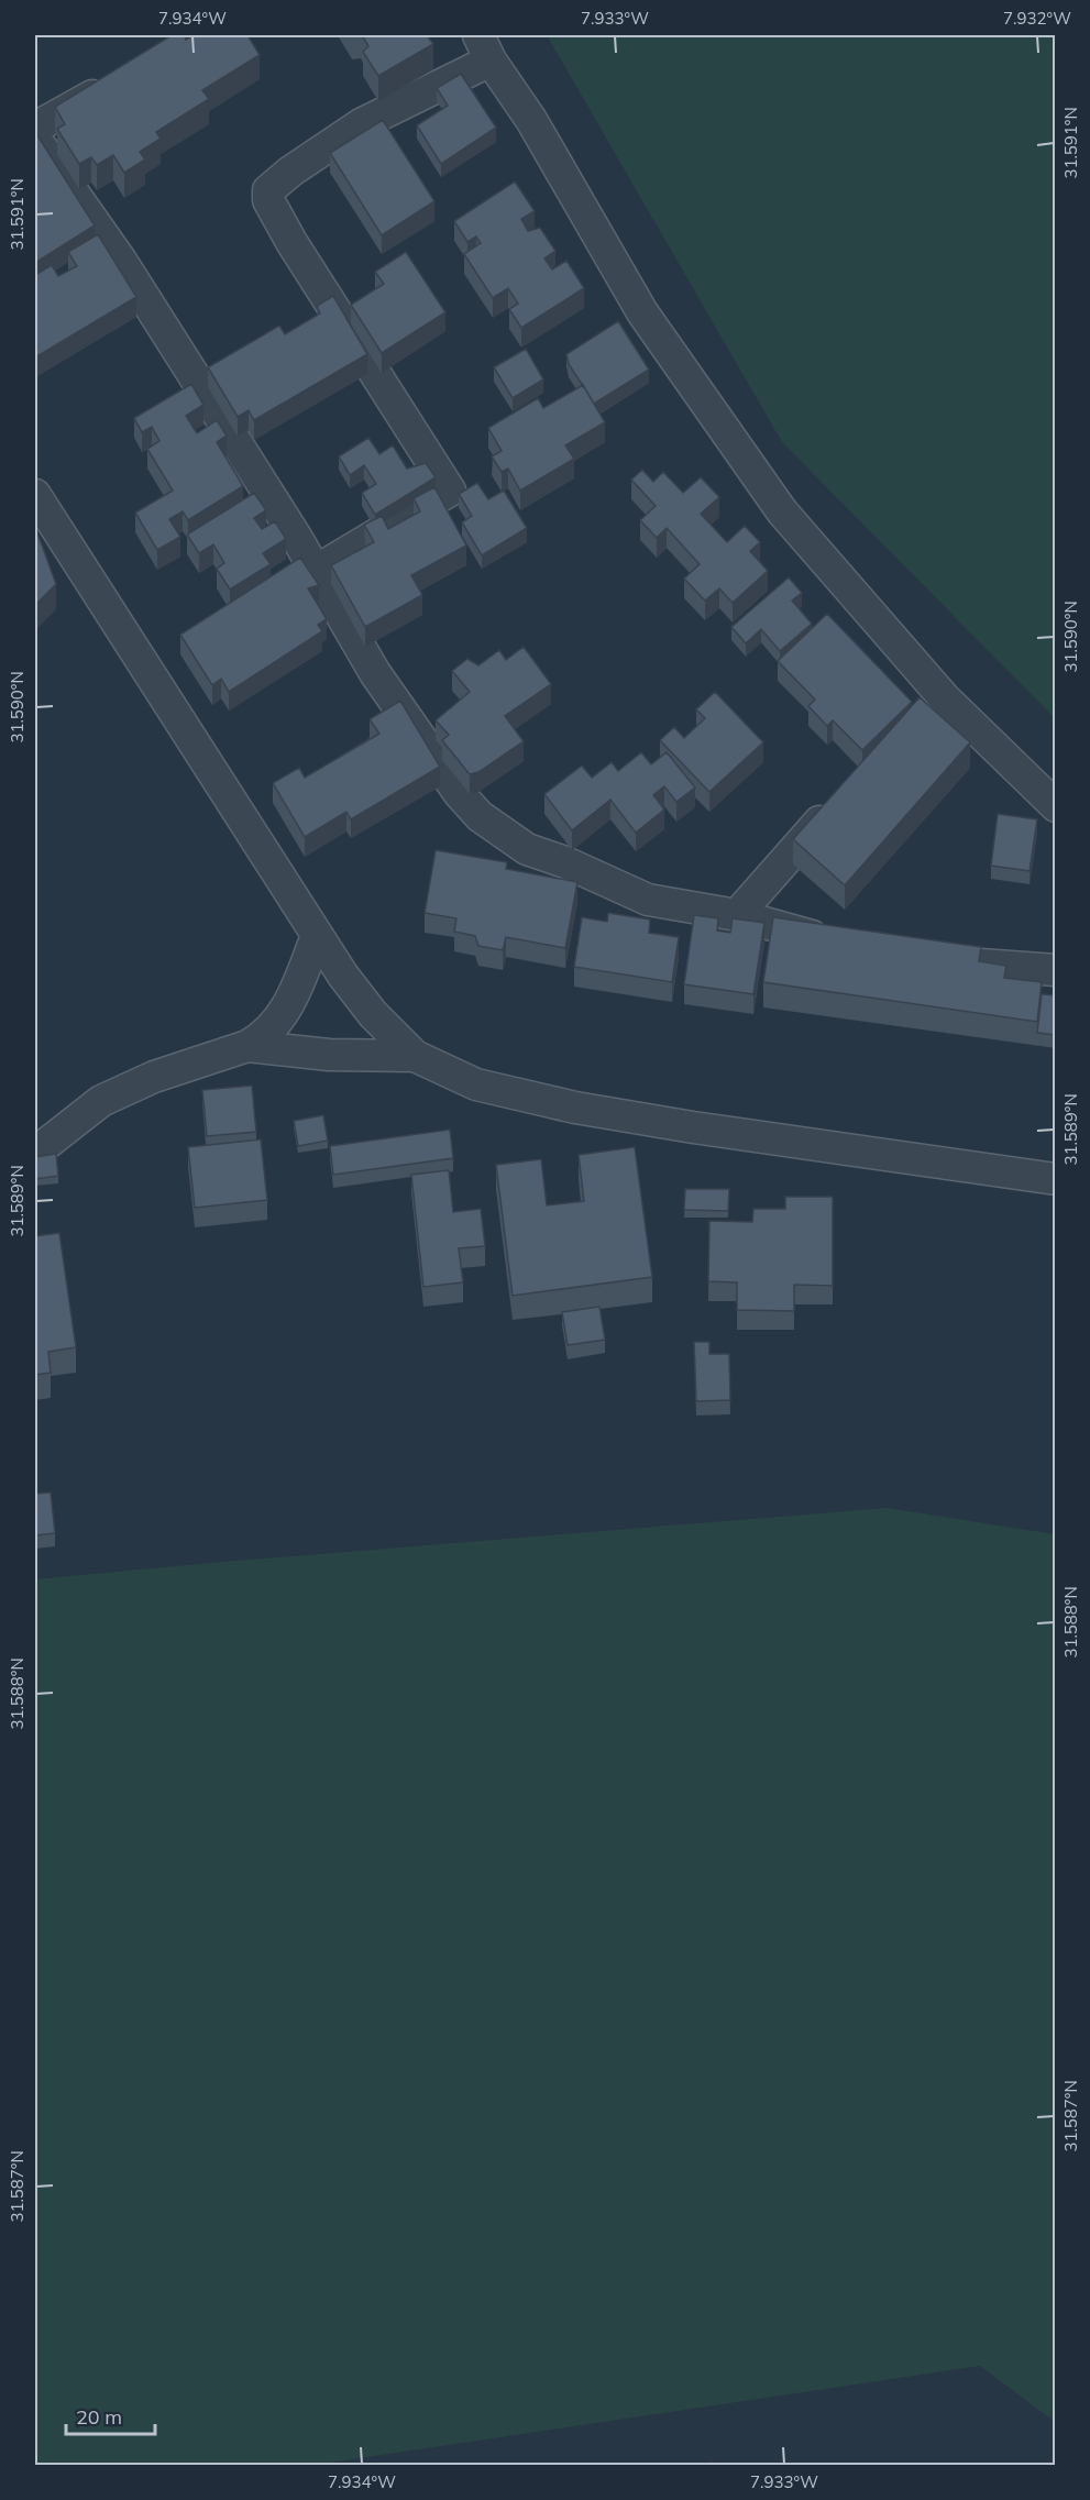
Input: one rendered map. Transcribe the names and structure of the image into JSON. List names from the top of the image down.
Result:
{
  "scale_bar": "20 m",
  "coordinates": [
    "7.934°W",
    "7.933°W",
    "7.932°W",
    "31.591°N",
    "31.590°N",
    "31.589°N",
    "31.588°N",
    "31.587°N"
  ]
}
